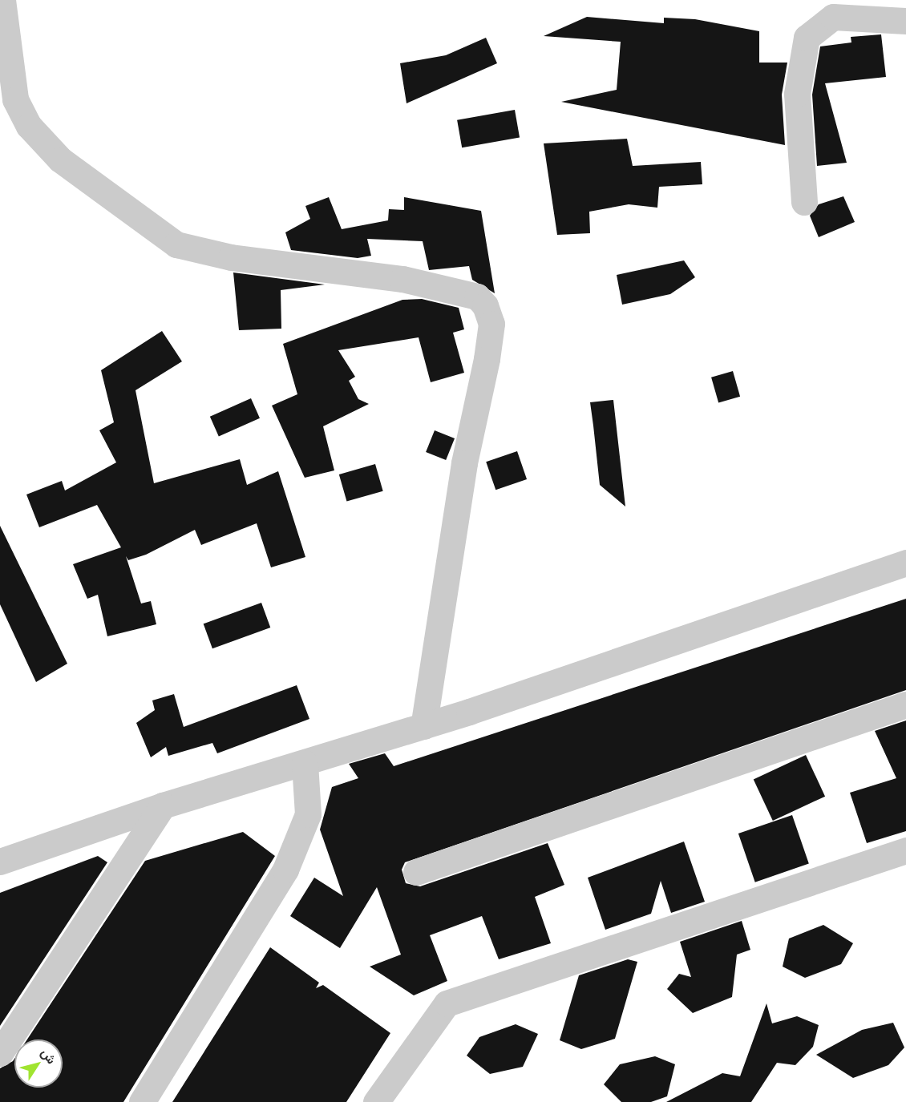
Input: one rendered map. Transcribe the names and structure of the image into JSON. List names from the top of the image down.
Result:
{
  "north": "top right"
}
